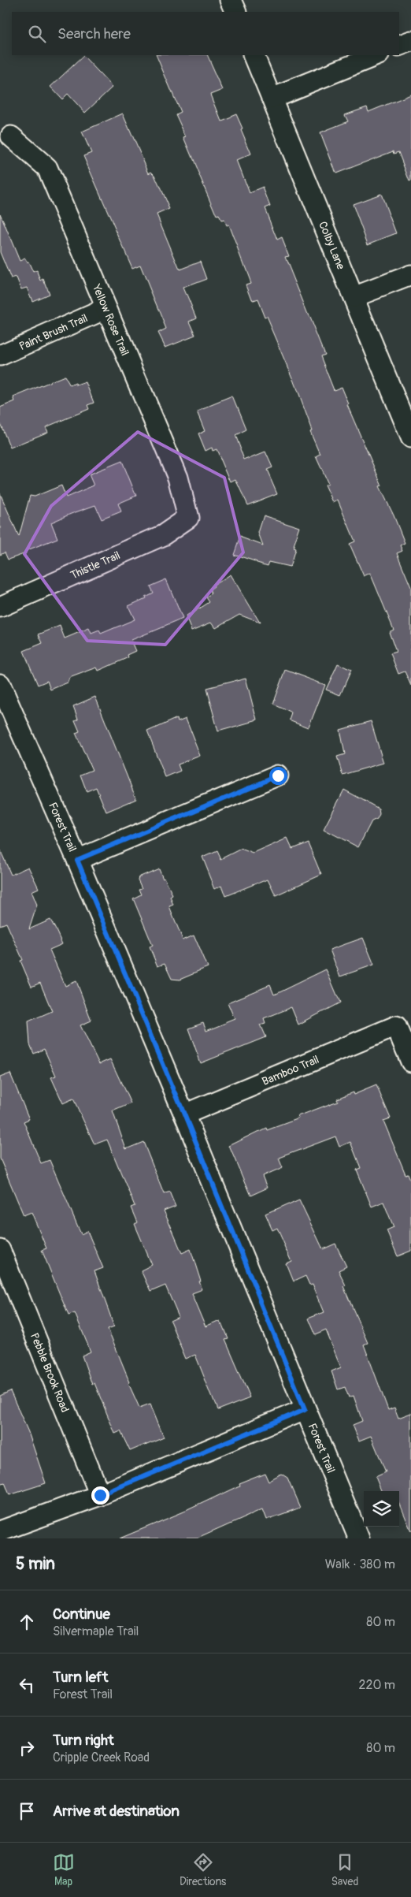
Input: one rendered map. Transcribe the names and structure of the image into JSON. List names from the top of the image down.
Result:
{
  "streets": {
    "street": [
      "Colby Lane",
      "Yellow Rose Trail",
      "Paint Brush Trail",
      "Thistle Trail",
      "Forest Trail",
      "Bamboo Trail",
      "Pebble Brook Road"
    ]
  },
  "crossings": [
    ["Yellow Rose Trail", "Paint Brush Trail"],
    ["Yellow Rose Trail", "Thistle Trail"],
    ["Forest Trail", "Bamboo Trail"]
  ],
  "page": {
    "search": "Search here",
    "heading": ["5 min", "Walk · 380 m"],
    "list": [
      ["Continue", "Silvermaple Trail", "80 m"],
      ["Turn left", "Forest Trail", "220 m"],
      ["Turn right", "Cripple Creek Road", "80 m"],
      "Arrive at destination"
    ],
    "nav": ["Map", "Directions", "Saved"]
  }
}
